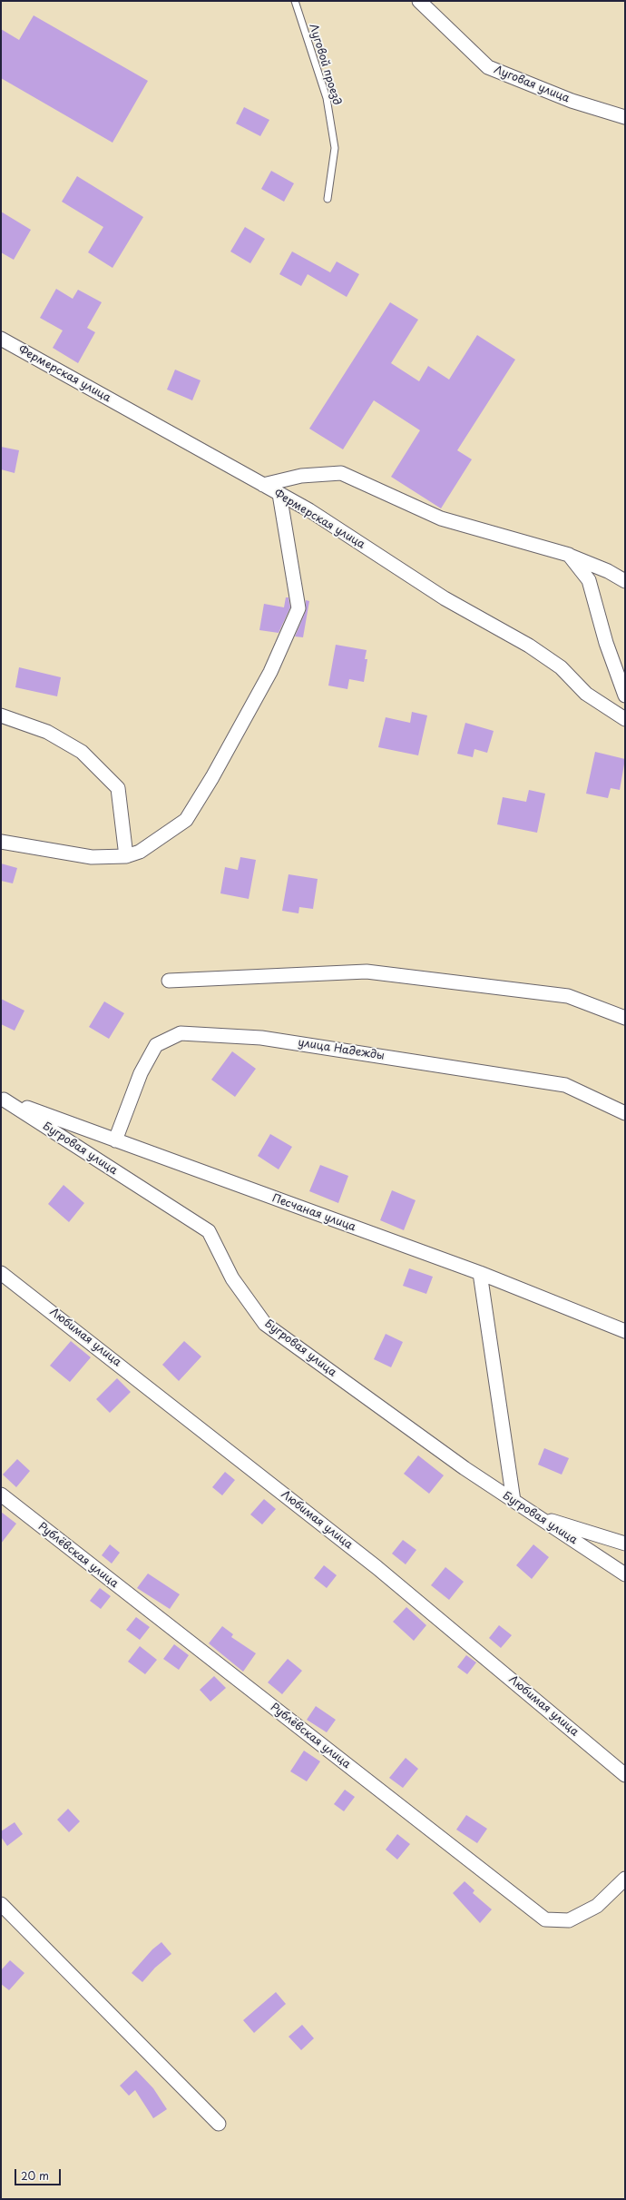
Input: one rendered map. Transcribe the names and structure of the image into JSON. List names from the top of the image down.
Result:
{
  "streets": {
    "street": [
      "Луговая улица",
      "Фермерская улица",
      "улица Надежды",
      "Бугровая улица",
      "Песчаная улица",
      "Любимая улица",
      "Рублёвская улица"
    ],
    "lane": ["Луговой проезд"]
  },
  "crossings": [
    ["улица Надежды", "Песчаная улица"],
    ["Бугровая улица", "Песчаная улица"]
  ],
  "scale_bar": "20 m"
}
